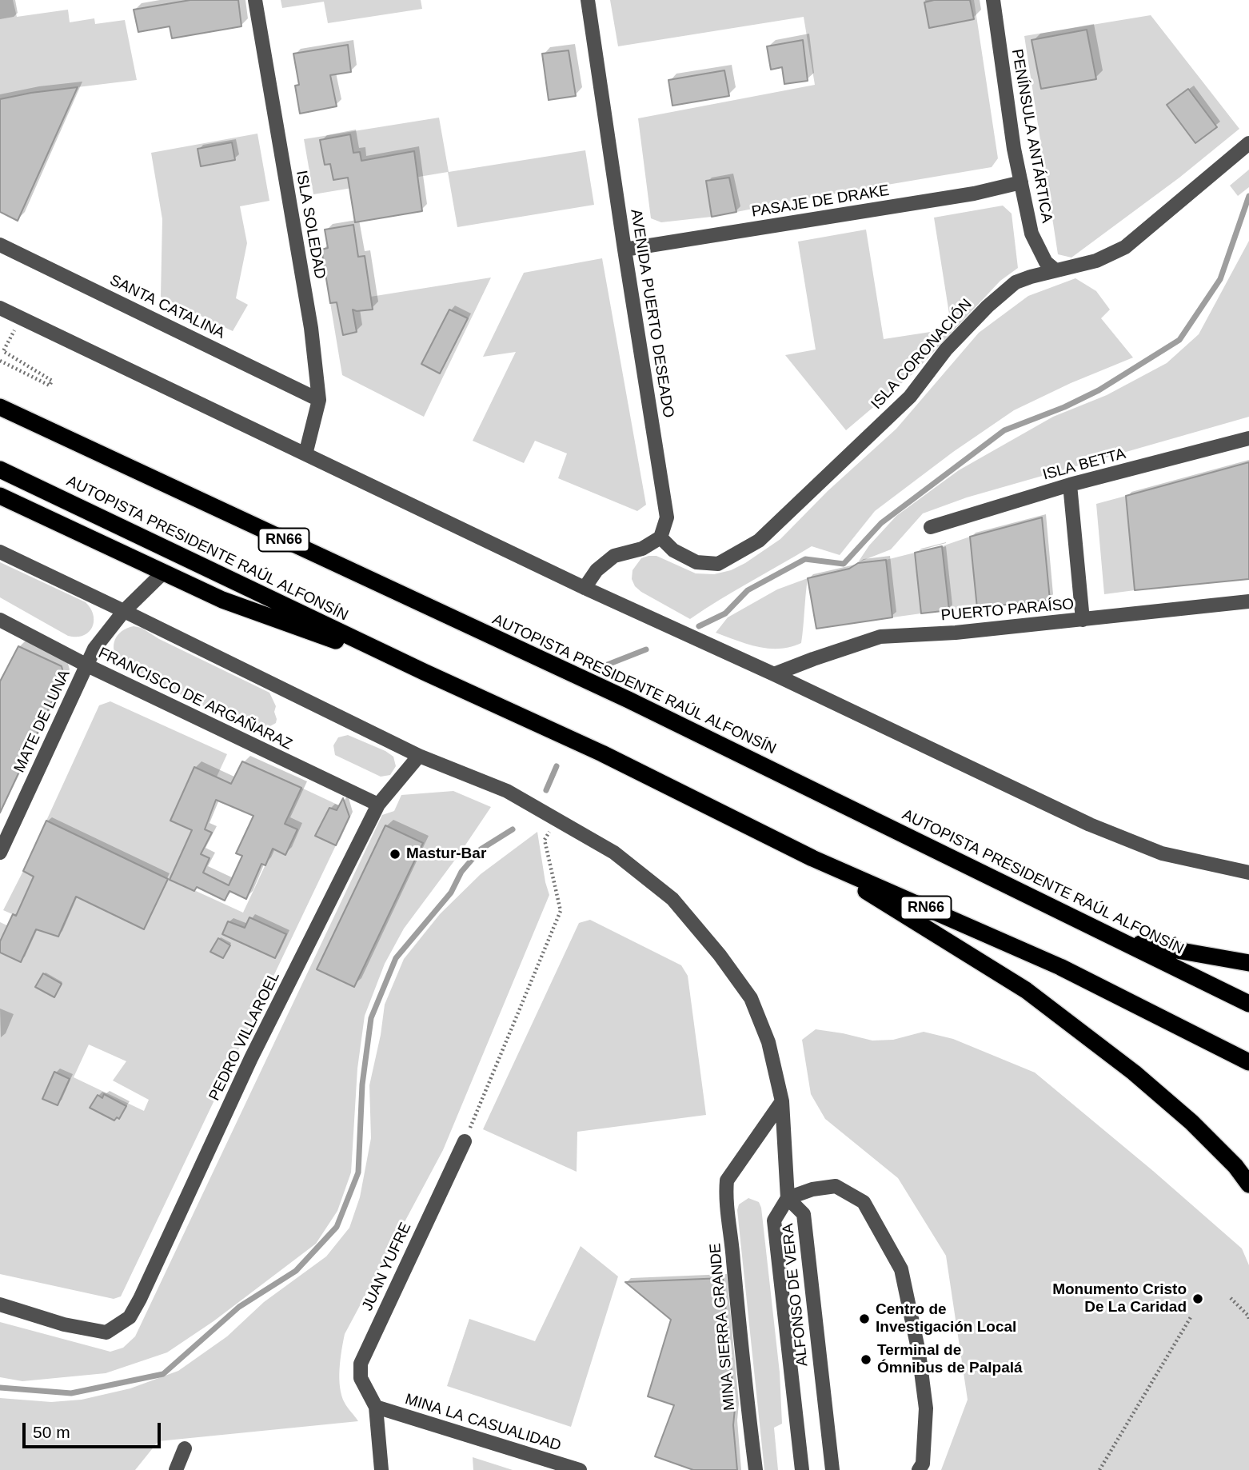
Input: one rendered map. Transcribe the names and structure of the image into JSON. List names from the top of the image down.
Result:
{
  "streets": {
    "highway": ["RN66", "AUTOPISTA PRESIDENTE RAÚL ALFONSÍN"],
    "street": [
      "PENÍNSULA ANTÁRTICA",
      "PASAJE DE DRAKE",
      "ISLA SOLEDAD",
      "SANTA CATALINA",
      "AVENIDA PUERTO DESEADO",
      "ISLA CORONACIÓN",
      "ISLA BETTA",
      "PUERTO PARAÍSO",
      "FRANCISCO DE ARGAÑARAZ",
      "MATE DE LUNA",
      "PEDRO VILLAROEL",
      "JUAN YUFRE",
      "ALFONSO DE VERA",
      "MINA SIERRA GRANDE",
      "MINA LA CASUALIDAD"
    ]
  },
  "crossings": [
    ["PENÍNSULA ANTÁRTICA", "PASAJE DE DRAKE"],
    ["PENÍNSULA ANTÁRTICA", "ISLA CORONACIÓN"],
    ["PASAJE DE DRAKE", "AVENIDA PUERTO DESEADO"],
    ["ISLA SOLEDAD", "SANTA CATALINA"],
    ["AVENIDA PUERTO DESEADO", "ISLA CORONACIÓN"],
    ["FRANCISCO DE ARGAÑARAZ", "MATE DE LUNA"],
    ["FRANCISCO DE ARGAÑARAZ", "PEDRO VILLAROEL"],
    ["JUAN YUFRE", "MINA LA CASUALIDAD"]
  ],
  "places": [
    "Mastur-Bar",
    "Monumento Cristo De La Caridad",
    "Centro de Investigación Local",
    "Terminal de Ómnibus de Palpalá"
  ],
  "scale_bar": "50 m"
}
